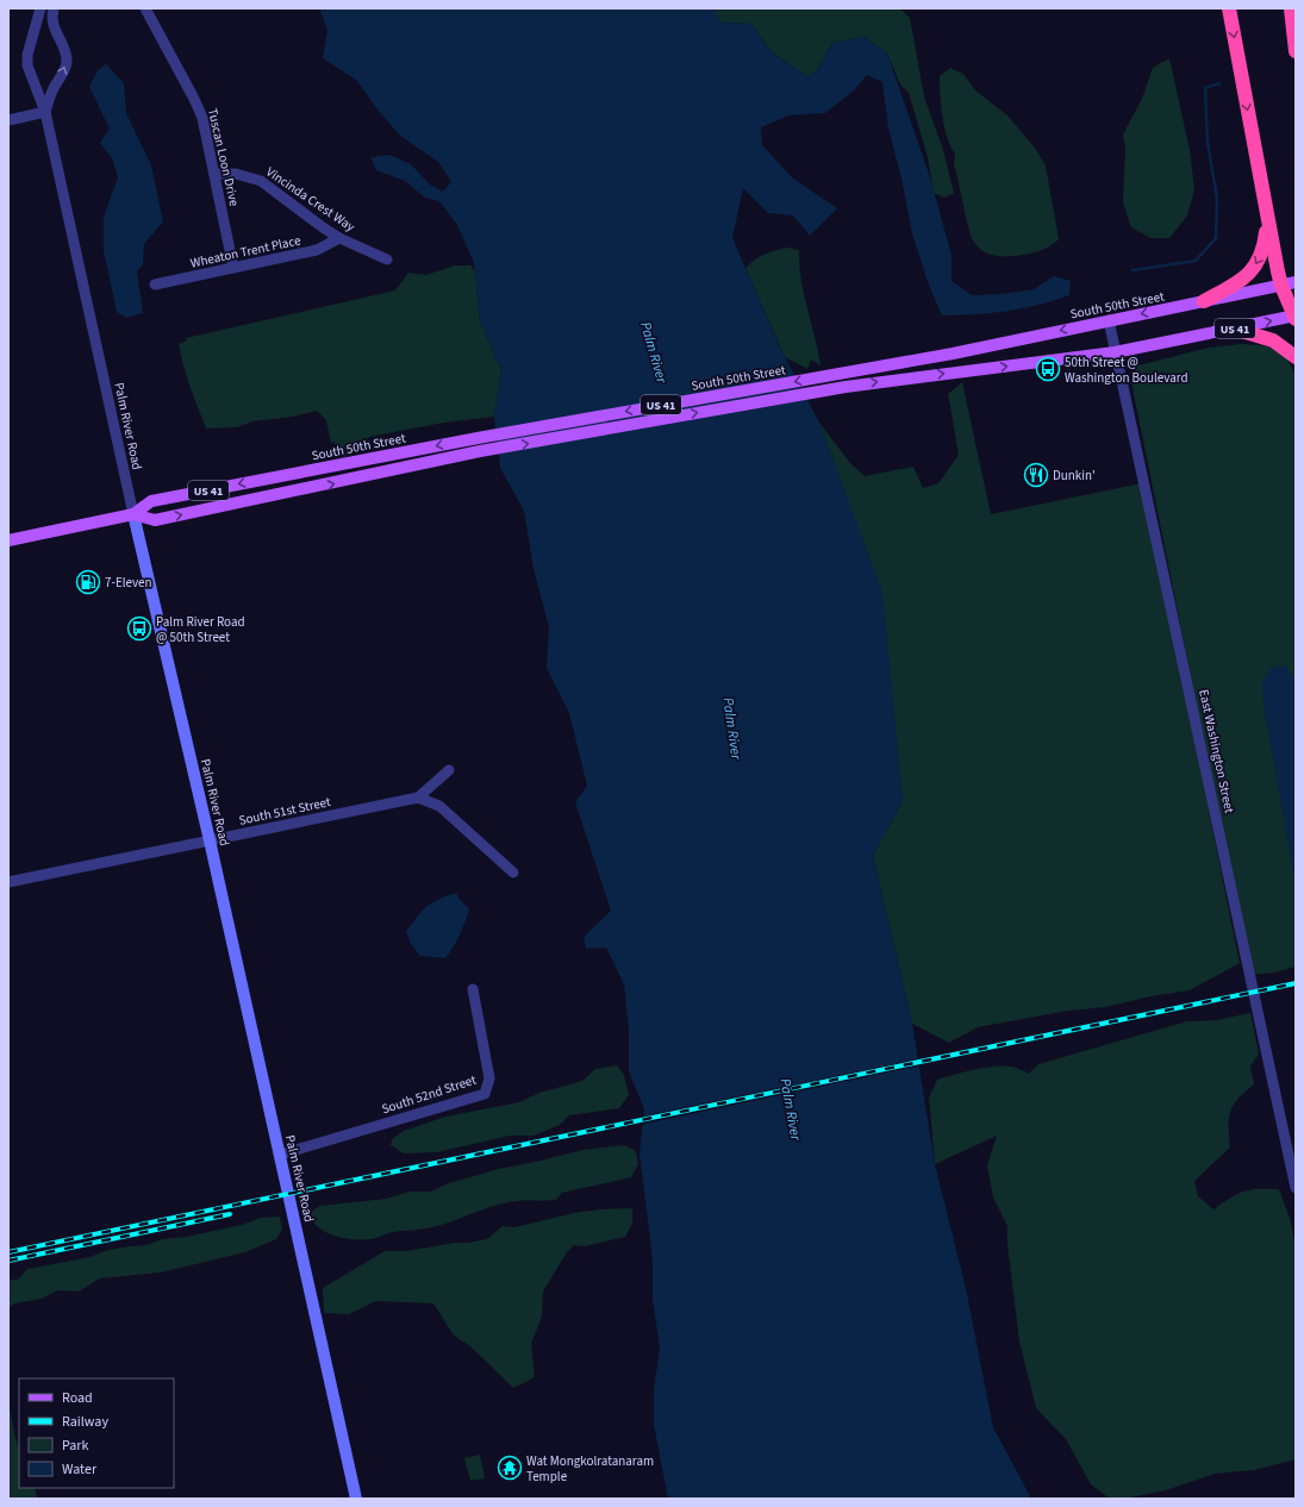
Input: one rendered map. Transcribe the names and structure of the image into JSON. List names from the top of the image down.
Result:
{
  "streets": {
    "main road": ["South 50th Street", "US 41"],
    "street": [
      "Tuscan Loon Drive",
      "Vincinda Crest Way",
      "Wheaton Trent Place",
      "Palm River Road",
      "East Washington Street",
      "South 51st Street",
      "South 52nd Street"
    ]
  },
  "crossings": [
    ["Tuscan Loon Drive", "Vincinda Crest Way"],
    ["Tuscan Loon Drive", "Wheaton Trent Place"],
    ["Vincinda Crest Way", "Wheaton Trent Place"],
    ["South 50th Street", "Palm River Road"],
    ["South 50th Street", "East Washington Street"],
    ["Palm River Road", "South 51st Street"],
    ["Palm River Road", "South 52nd Street"]
  ],
  "water": ["Palm River"],
  "places": {
    "bus stop": ["50th Street @ Washington Boulevard", "Palm River Road @ 50th Street"],
    "restaurant": ["Dunkin'"],
    "fuel station": ["7-Eleven"],
    "temple": ["Wat Mongkolratanaram Temple"]
  },
  "legend": [
    "Road",
    "Railway",
    "Park",
    "Water"
  ]
}
